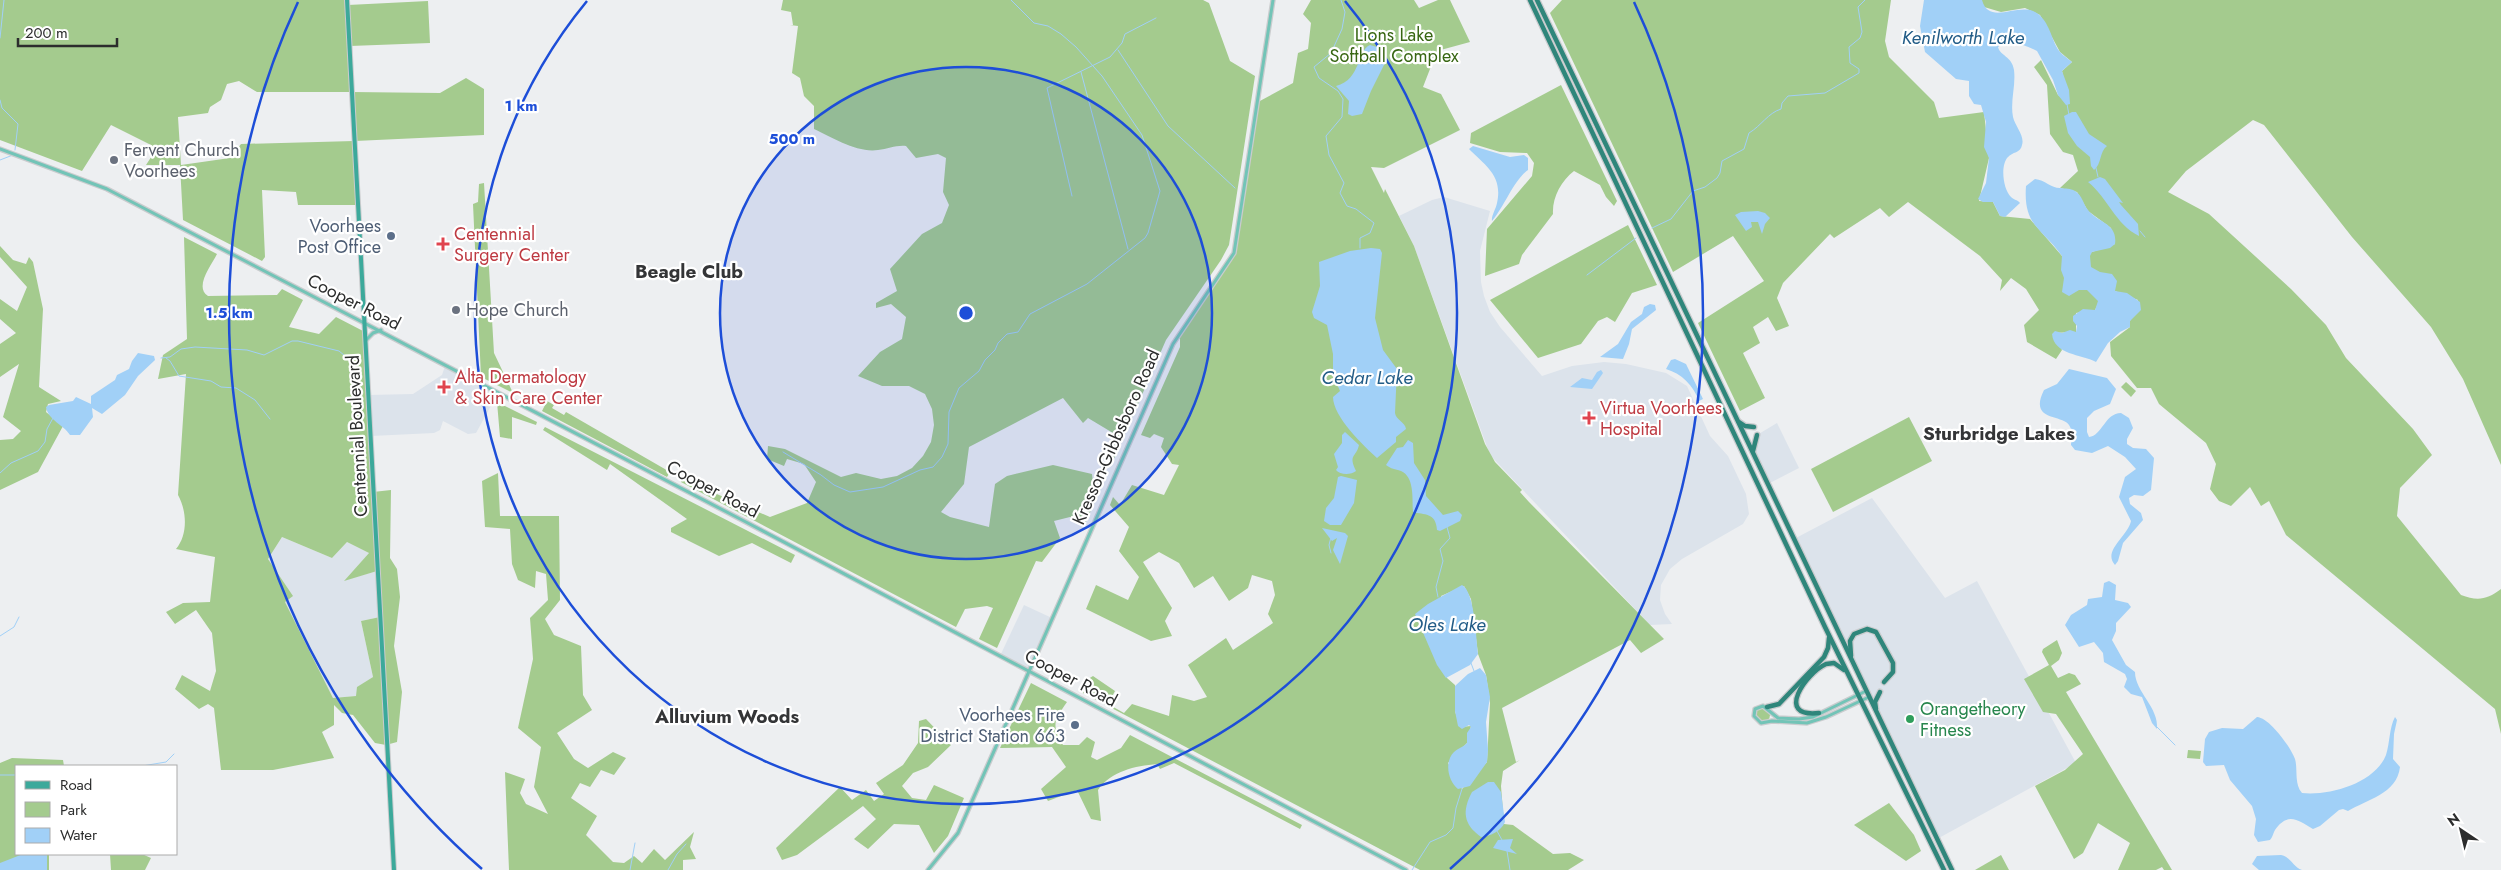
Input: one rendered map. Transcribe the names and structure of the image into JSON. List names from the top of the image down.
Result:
{
  "streets": {
    "main road": ["Centennial Boulevard"],
    "street": ["Cooper Road", "Kresson-Gibbsboro Road"]
  },
  "crossings": [
    ["Cooper Road", "Centennial Boulevard"],
    ["Cooper Road", "Kresson-Gibbsboro Road"]
  ],
  "districts": ["Beagle Club", "Sturbridge Lakes", "Alluvium Woods"],
  "water": ["Kenilworth Lake", "Cedar Lake", "Oles Lake"],
  "parks": ["Lions Lake Softball Complex"],
  "places": {
    "other": [
      "Fervent Church Voorhees",
      "Voorhees Post Office",
      "Hope Church",
      "Orangetheory Fitness",
      "Voorhees Fire District Station 663"
    ],
    "health": ["Centennial Surgery Center", "Alta Dermatology & Skin Care Center", "Virtua Voorhees Hospital"]
  },
  "legend": ["Road", "Park", "Water"],
  "scale_bar": "200 m",
  "north": "top left",
  "rings": ["1 km", "500 m", "1.5 km"]
}
